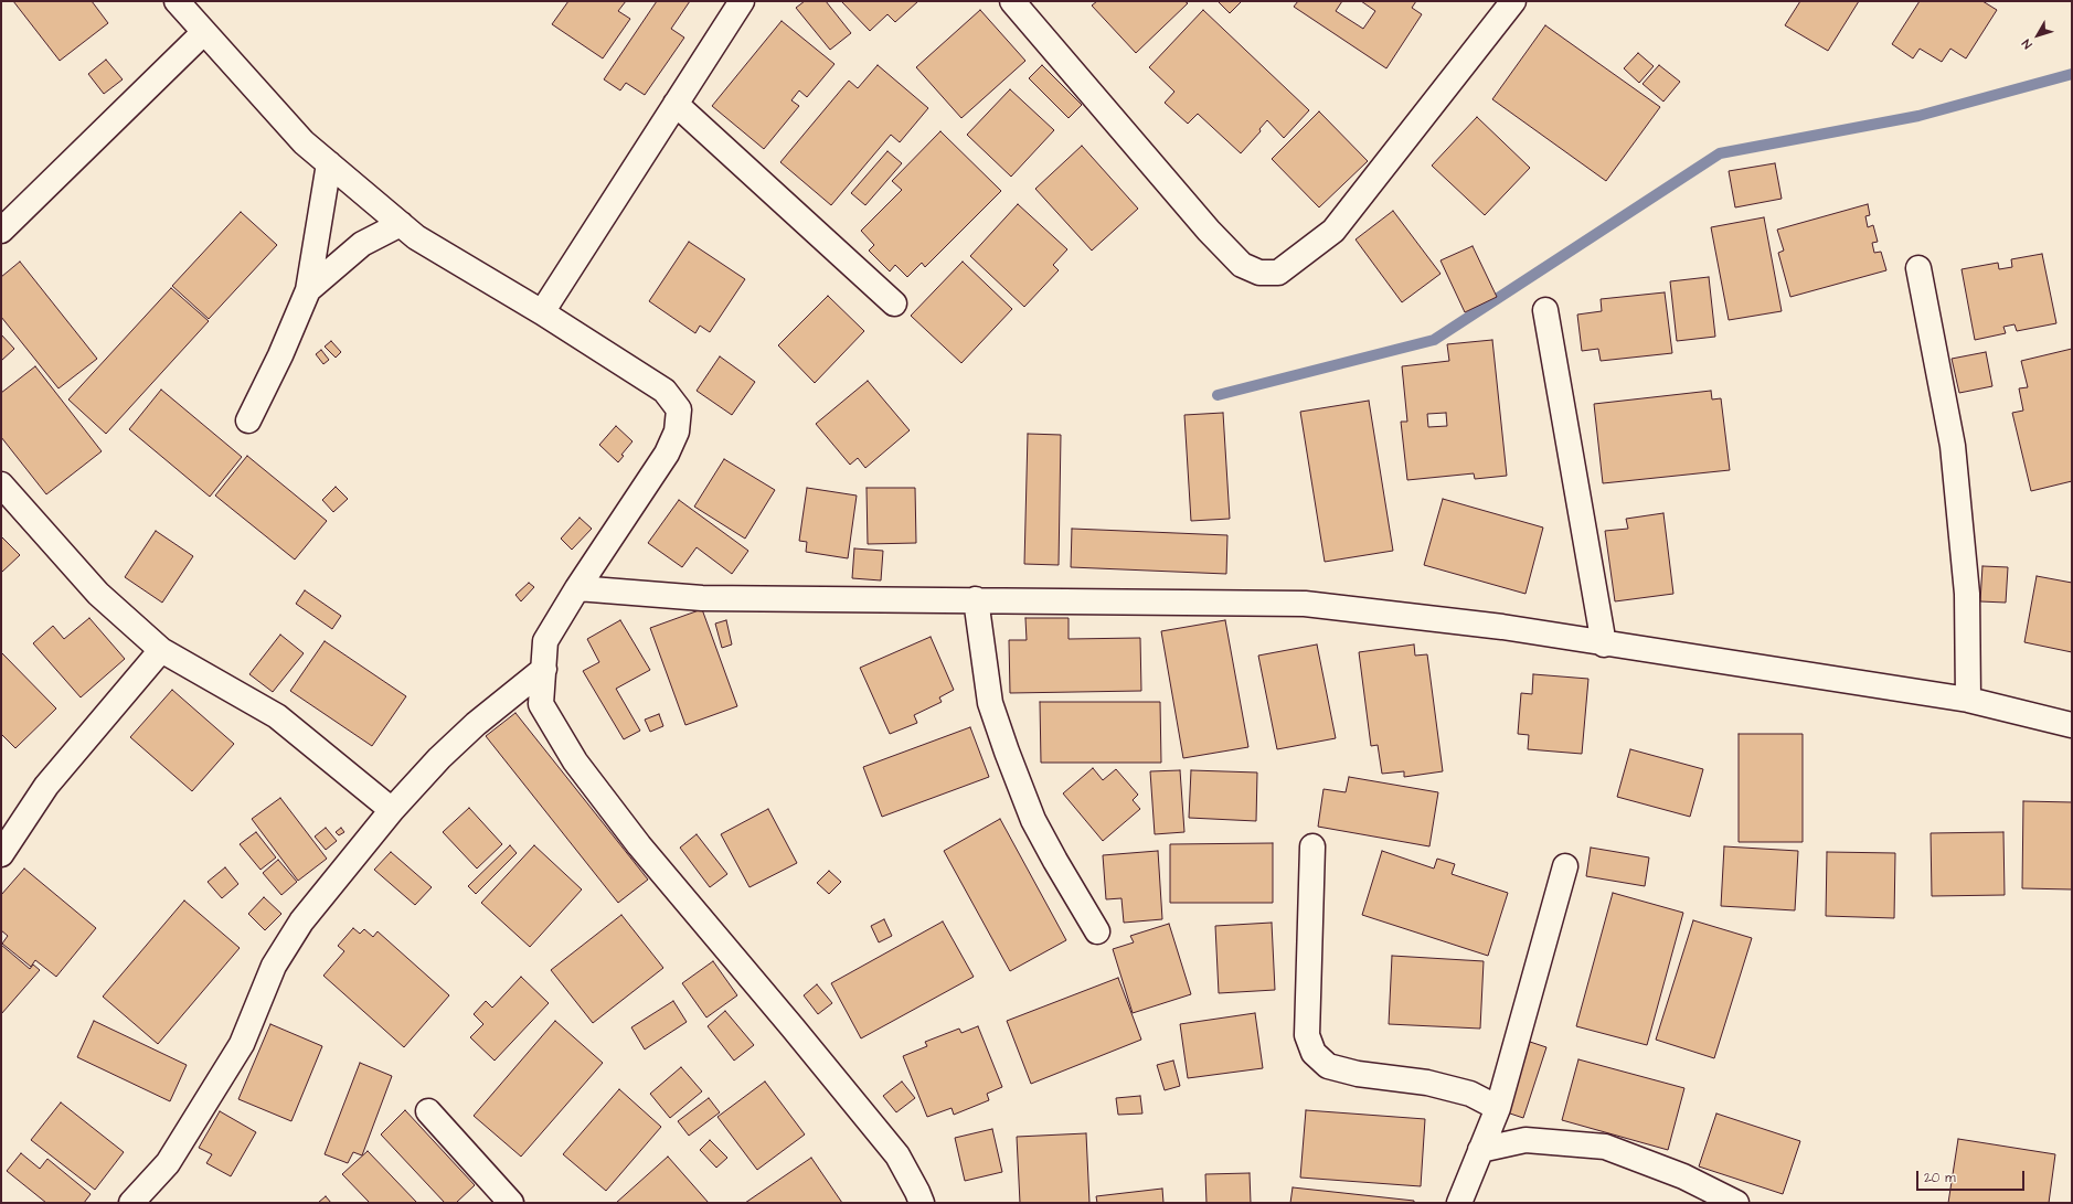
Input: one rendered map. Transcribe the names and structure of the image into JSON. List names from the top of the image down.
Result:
{
  "scale_bar": "20 m",
  "north": "bottom left"
}
